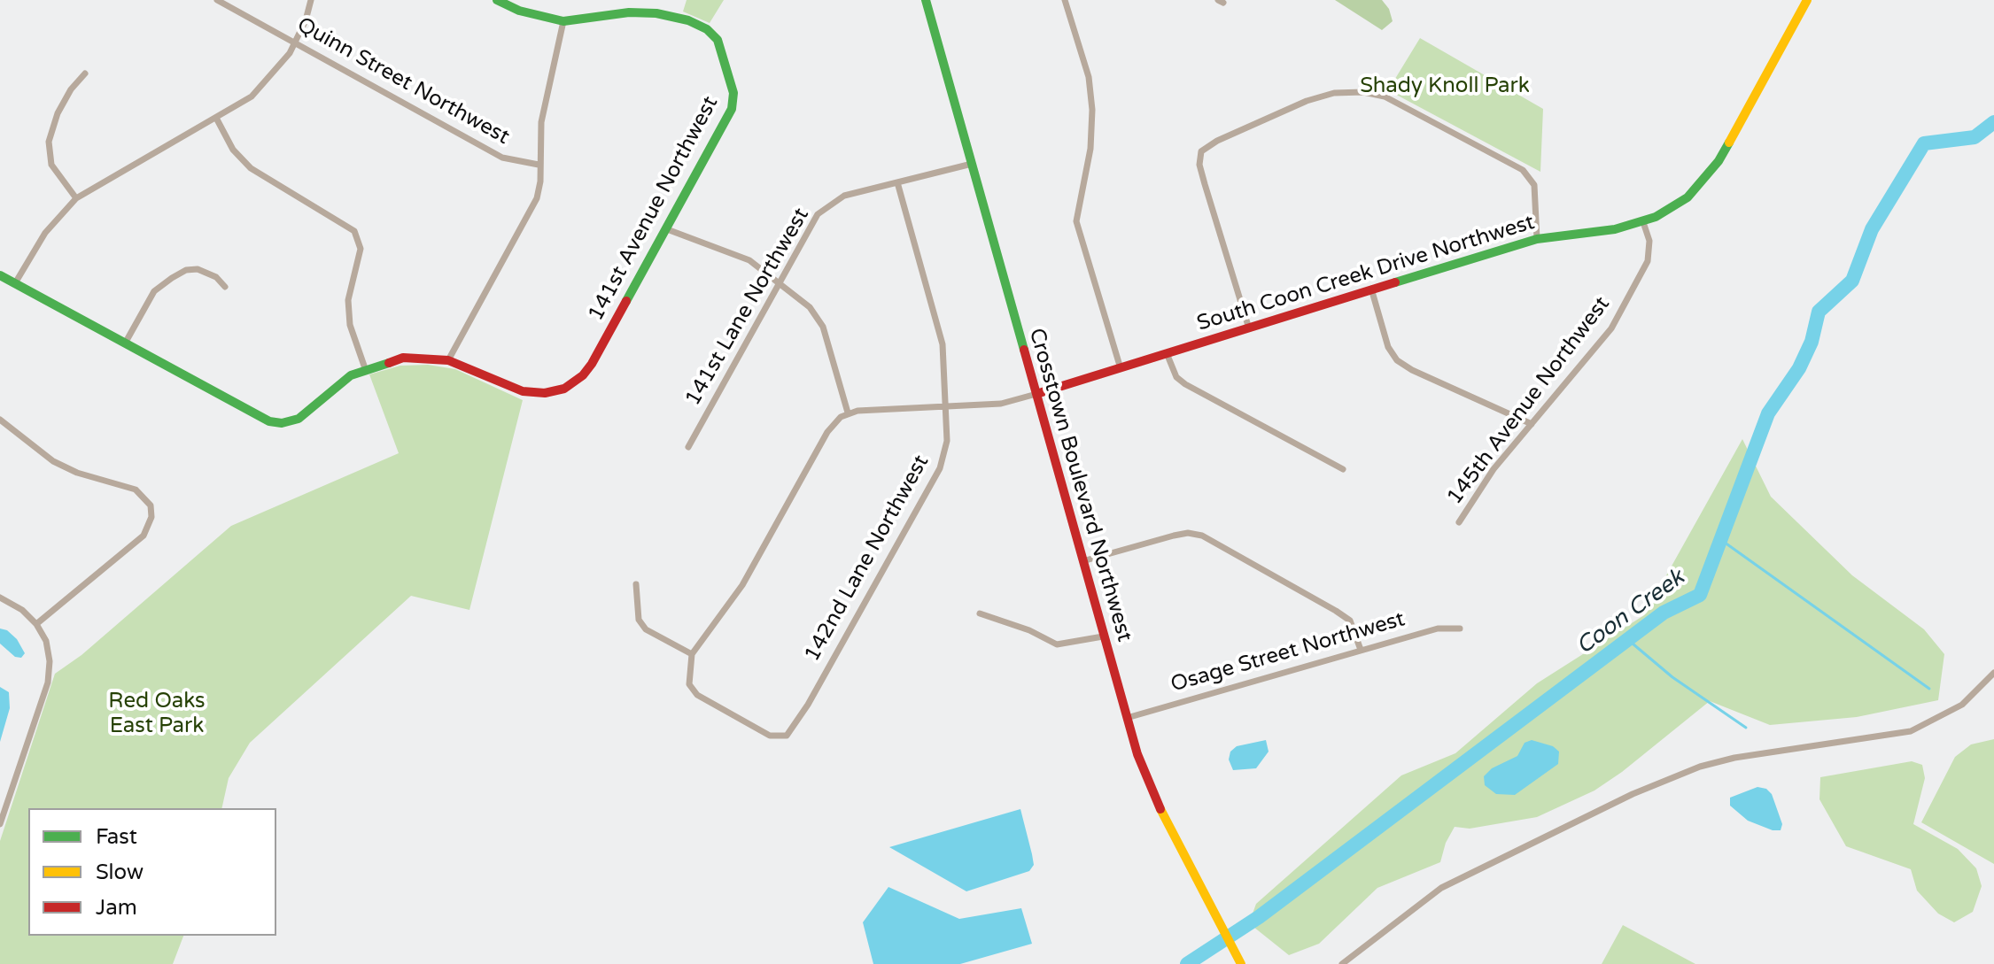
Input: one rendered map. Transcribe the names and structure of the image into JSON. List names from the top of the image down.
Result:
{
  "streets": {
    "street": [
      "Quinn Street Northwest",
      "141st Avenue Northwest",
      "South Coon Creek Drive Northwest",
      "141st Lane Northwest",
      "145th Avenue Northwest",
      "Crosstown Boulevard Northwest",
      "142nd Lane Northwest",
      "Osage Street Northwest"
    ]
  },
  "crossings": [
    ["South Coon Creek Drive Northwest", "145th Avenue Northwest"],
    ["South Coon Creek Drive Northwest", "Crosstown Boulevard Northwest"],
    ["141st Lane Northwest", "Crosstown Boulevard Northwest"],
    ["141st Lane Northwest", "142nd Lane Northwest"],
    ["Crosstown Boulevard Northwest", "Osage Street Northwest"]
  ],
  "water": ["Coon Creek"],
  "parks": ["Shady Knoll Park", "Red Oaks East Park"],
  "legend": ["Fast", "Slow", "Jam"]
}
